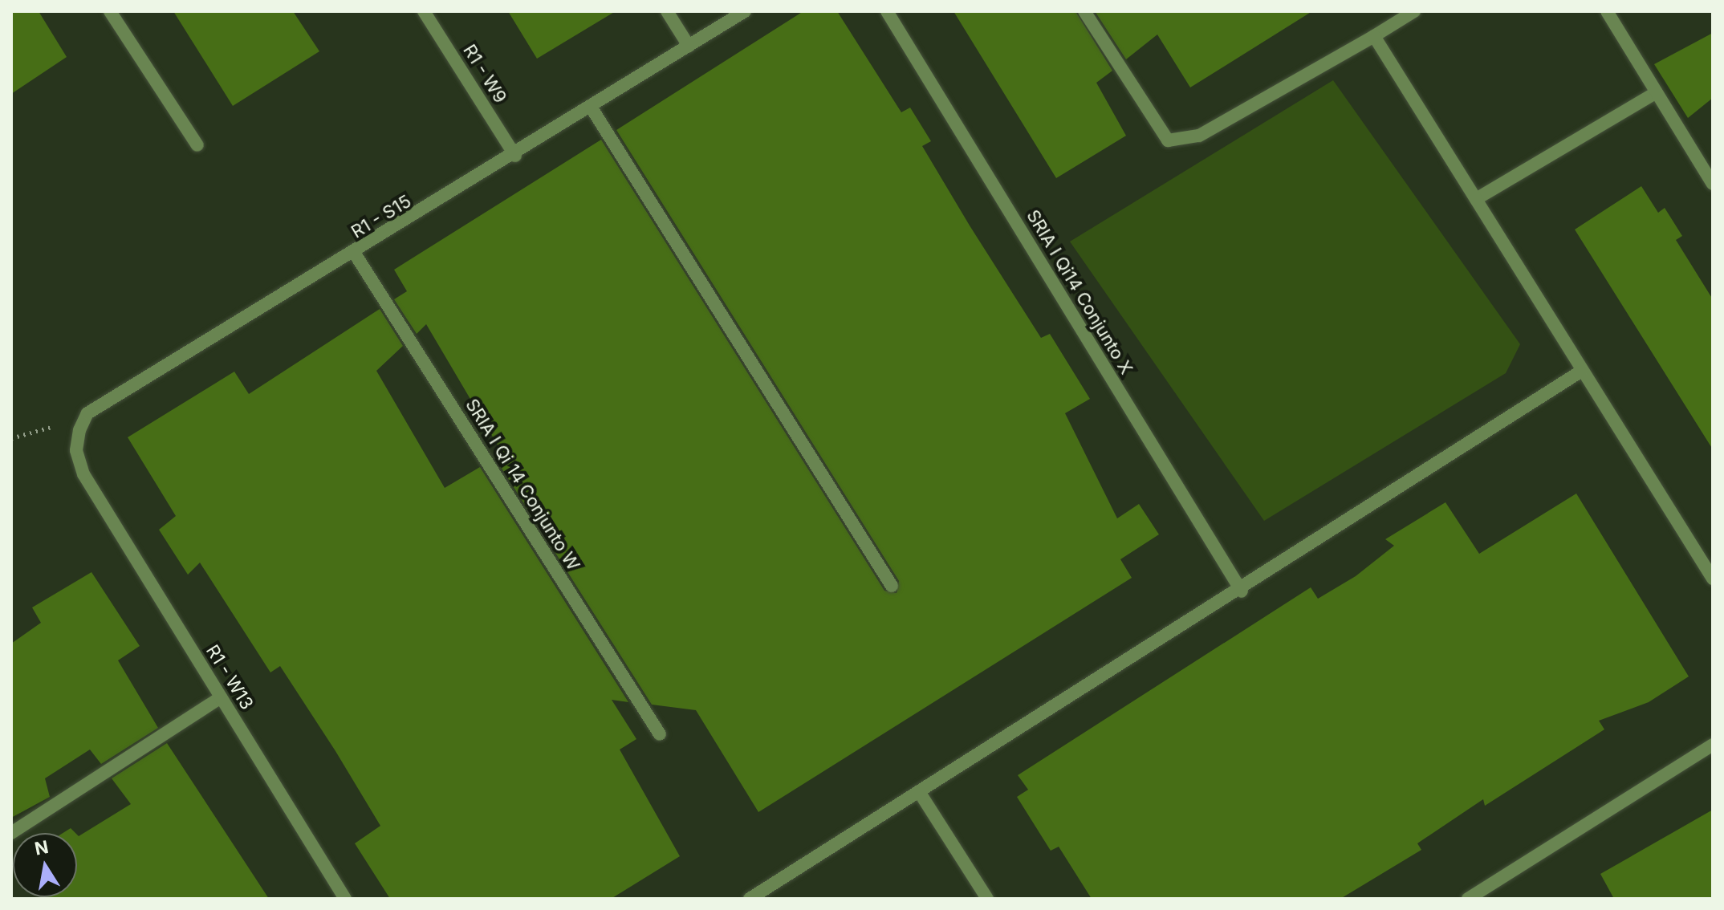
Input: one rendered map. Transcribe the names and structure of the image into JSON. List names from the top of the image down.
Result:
{
  "streets": {
    "street": [
      "R1 - W9",
      "R1 - S15",
      "SRIA I Qi14 Conjunto X",
      "SRIA I Qi 14 Conjunto W",
      "R1 - W13"
    ]
  },
  "crossings": [
    ["R1 - W9", "R1 - S15"],
    ["R1 - S15", "SRIA I Qi 14 Conjunto W"],
    ["R1 - S15", "R1 - W13"]
  ],
  "north": "top"
}
